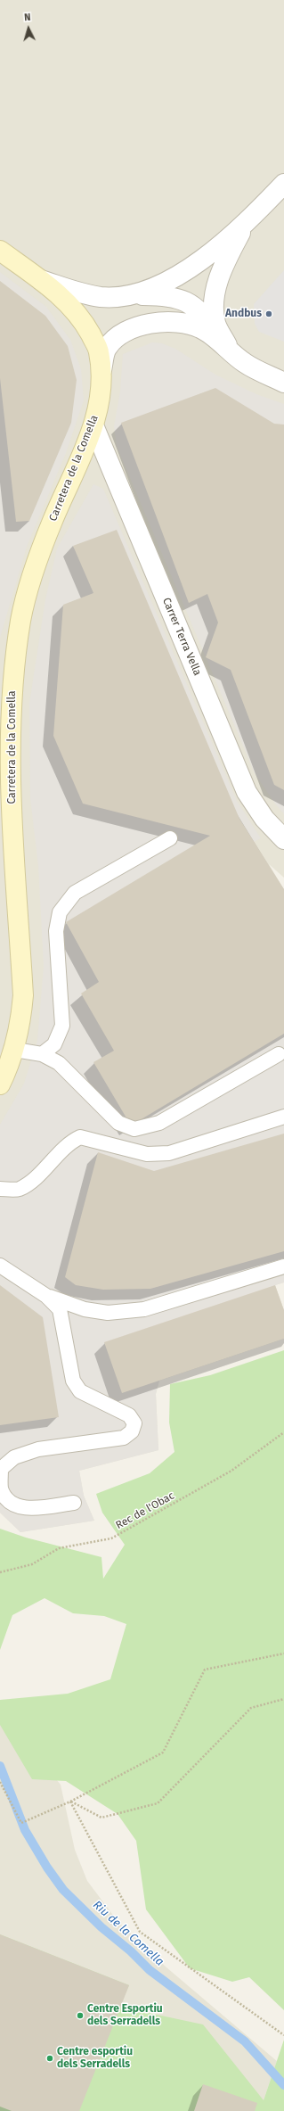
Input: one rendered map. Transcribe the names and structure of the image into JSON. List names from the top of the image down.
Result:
{
  "streets": {
    "main road": ["Carretera de la Comella"],
    "street": ["Carrer Terra Vella"],
    "path": ["Rec de l'Obac"]
  },
  "crossings": [
    ["Carretera de la Comella", "Carrer Terra Vella"]
  ],
  "water": ["Riu de la Comella"],
  "places": ["Andbus", "Centre Esportiu dels Serradells", "Centre esportiu dels Serradells"],
  "north": "top"
}
